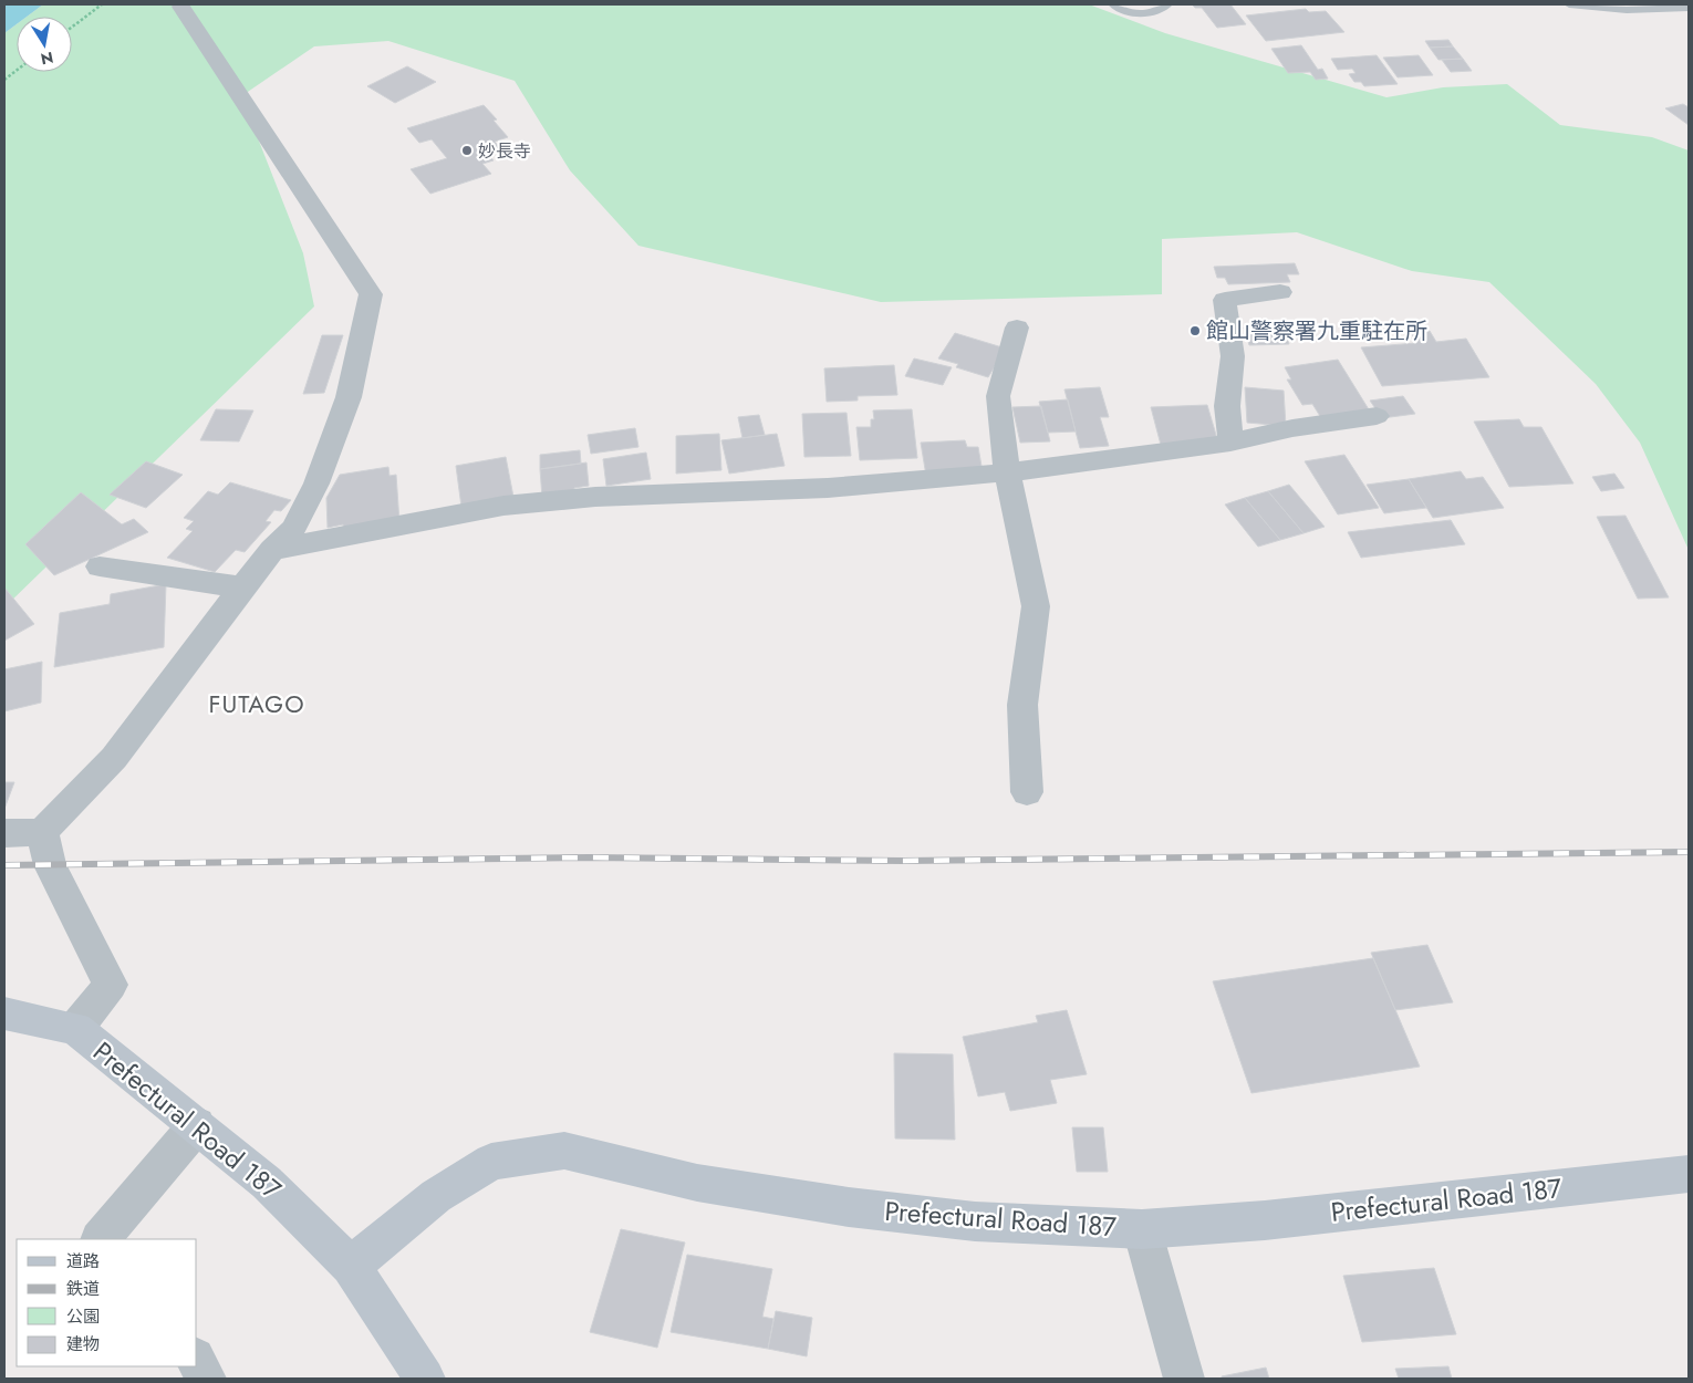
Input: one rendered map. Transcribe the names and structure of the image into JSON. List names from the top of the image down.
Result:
{
  "streets": {
    "main road": ["Prefectural Road 187"]
  },
  "districts": ["FUTAGO"],
  "places": ["妙長寺", "館山警察署九重駐在所"],
  "legend": [
    "道路",
    "鉄道",
    "公園",
    "建物"
  ],
  "north": "bottom"
}
